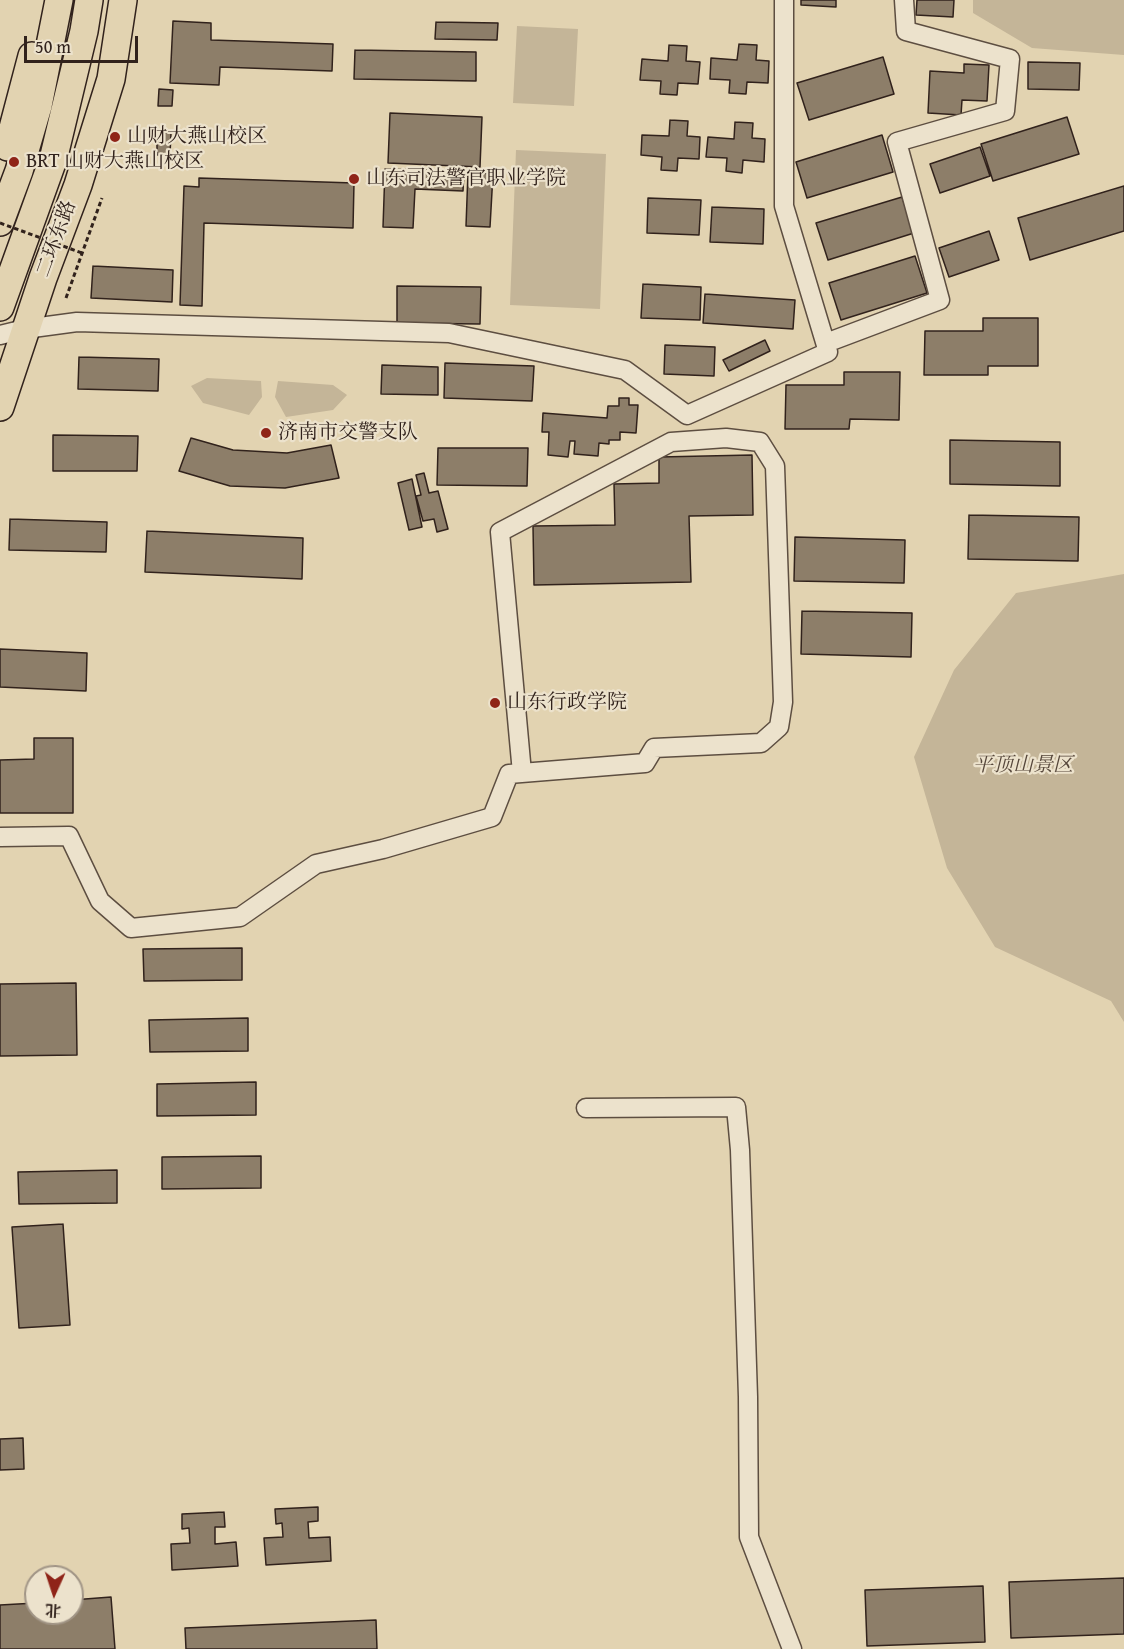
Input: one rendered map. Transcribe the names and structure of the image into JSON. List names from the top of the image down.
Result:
{
  "streets": {
    "highway": ["二环东路"]
  },
  "parks": ["平顶山景区"],
  "places": [
    "山财大燕山校区",
    "BRT 山财大燕山校区",
    "山东司法警官职业学院",
    "济南市交警支队",
    "山东行政学院"
  ],
  "scale_bar": "50 m",
  "north": "bottom"
}
